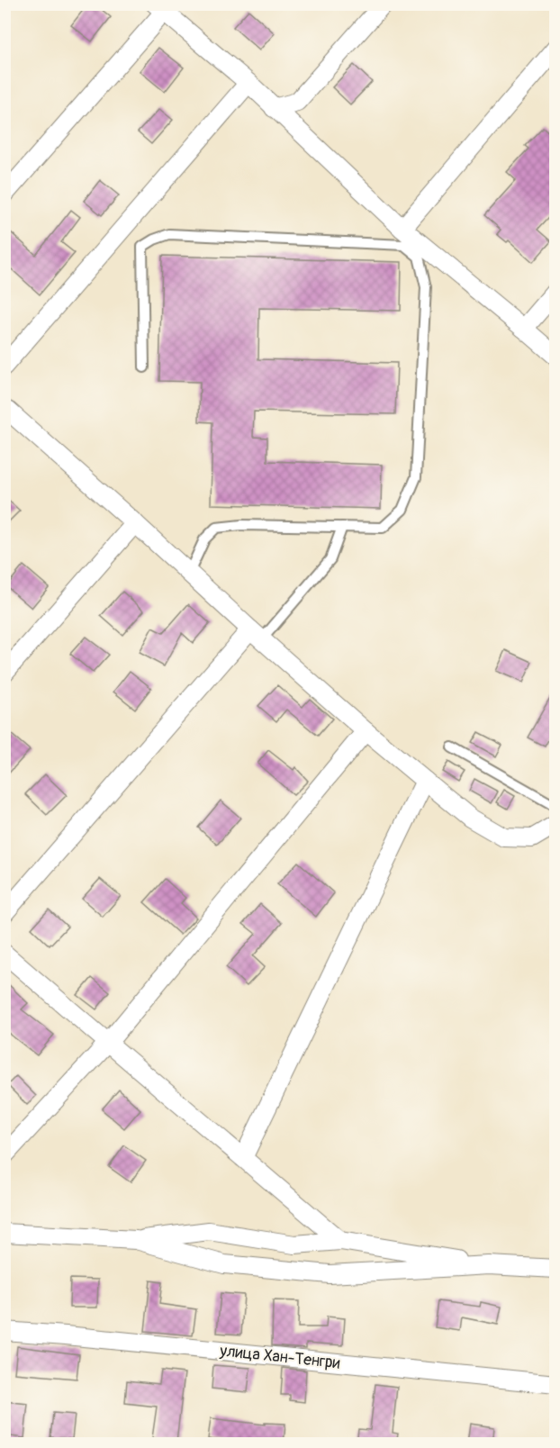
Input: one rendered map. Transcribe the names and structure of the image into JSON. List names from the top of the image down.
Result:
{
  "streets": {
    "street": ["улица Хан-Тенгри"]
  }
}
